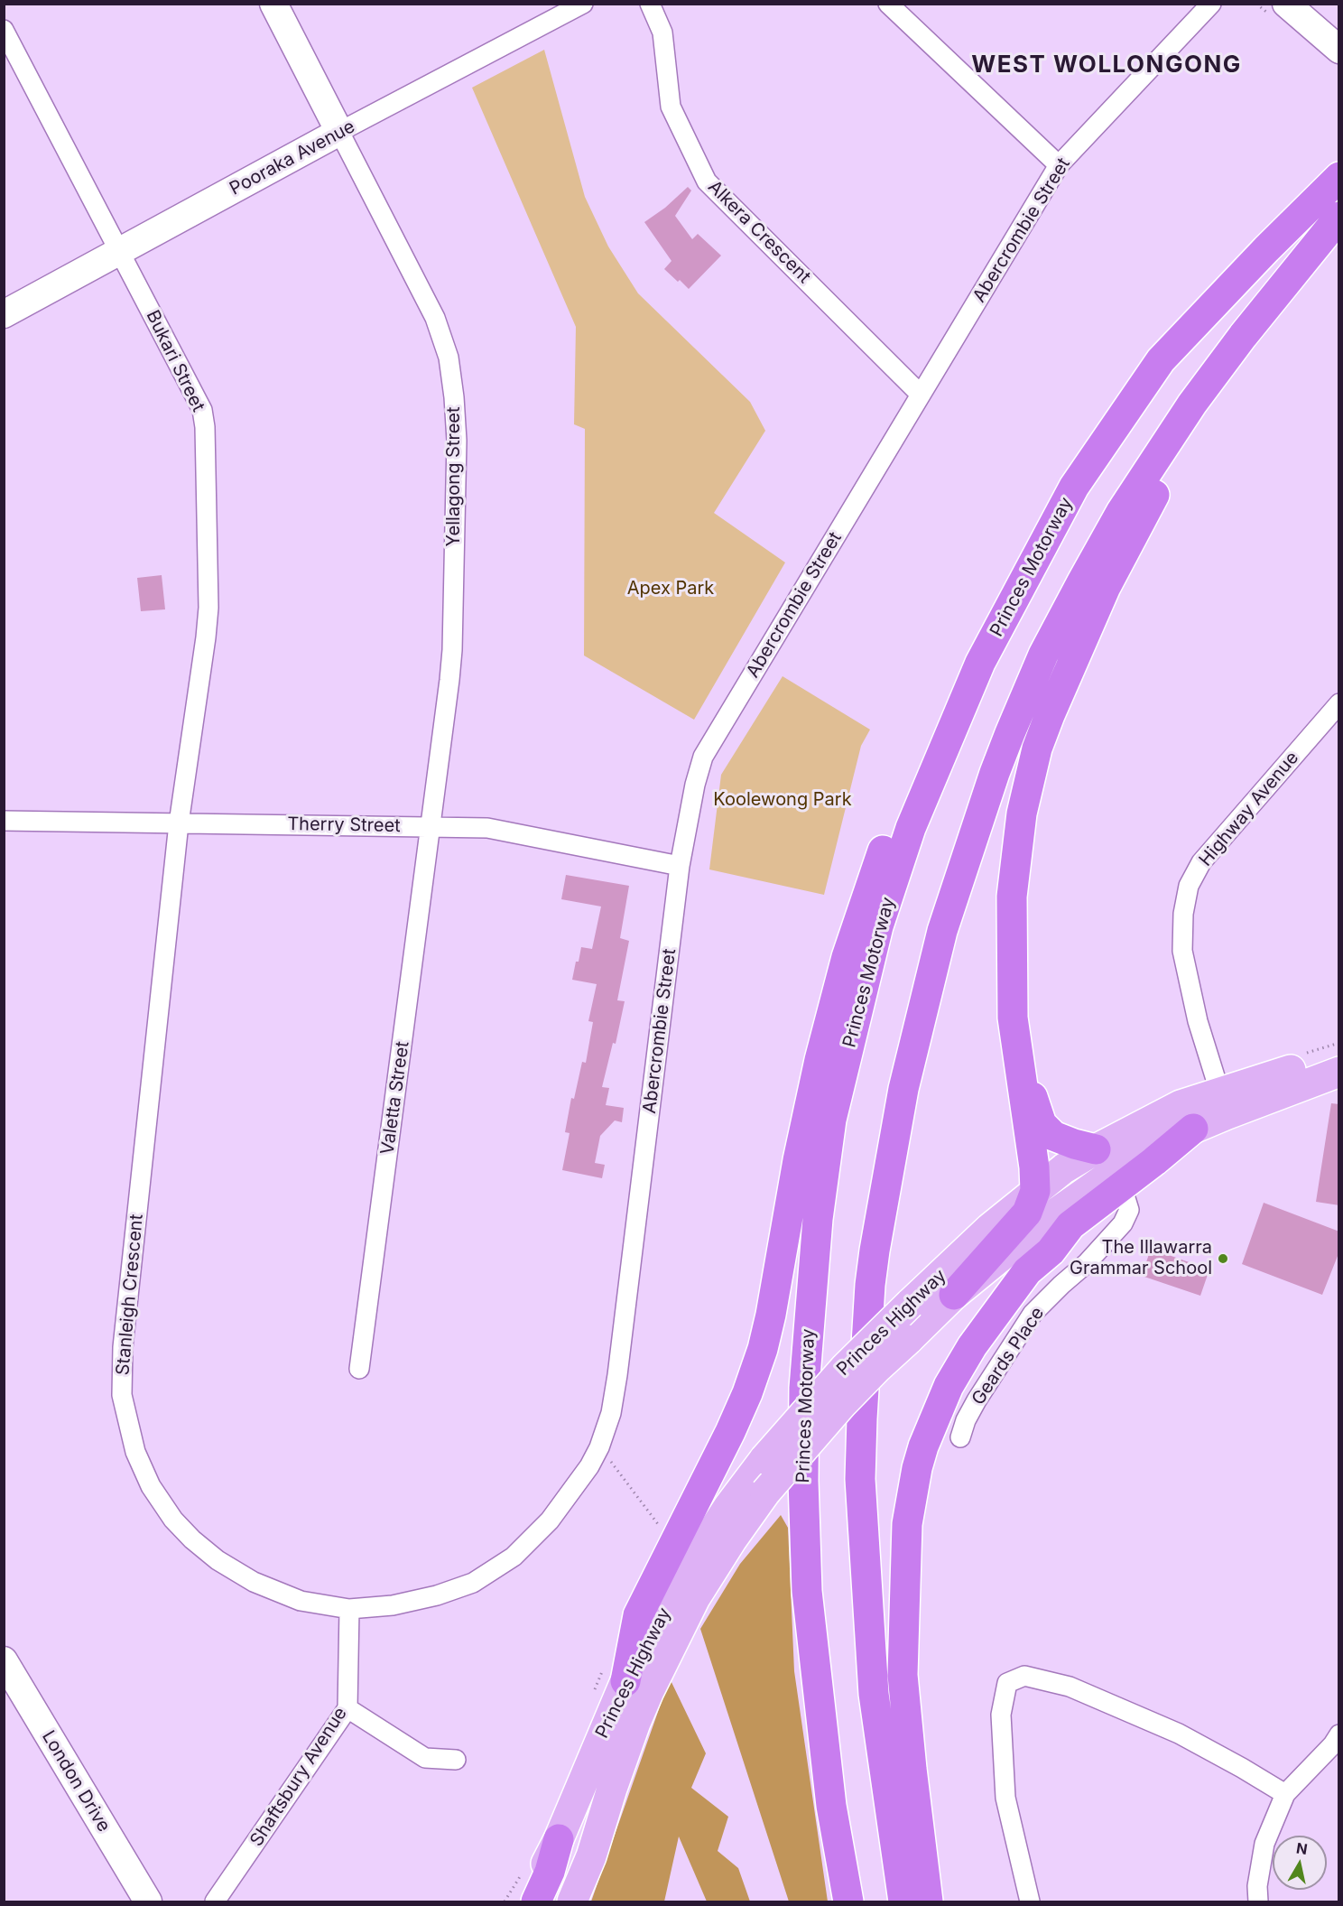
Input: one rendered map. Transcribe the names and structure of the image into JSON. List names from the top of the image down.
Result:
{
  "streets": {
    "highway": ["Princes Motorway"],
    "main road": ["Princes Highway"],
    "street": [
      "Pooraka Avenue",
      "Abercrombie Street",
      "Alkera Crescent",
      "Bukari Street",
      "Yellagong Street",
      "Highway Avenue",
      "Therry Street",
      "Valetta Street",
      "Stanleigh Crescent",
      "Geards Place",
      "Shaftsbury Avenue",
      "London Drive"
    ]
  },
  "crossings": [
    ["Pooraka Avenue", "Bukari Street"],
    ["Pooraka Avenue", "Yellagong Street"],
    ["Abercrombie Street", "Alkera Crescent"],
    ["Abercrombie Street", "Therry Street"],
    ["Abercrombie Street", "Stanleigh Crescent"],
    ["Bukari Street", "Therry Street"],
    ["Bukari Street", "Stanleigh Crescent"],
    ["Yellagong Street", "Therry Street"],
    ["Yellagong Street", "Valetta Street"],
    ["Highway Avenue", "Princes Highway"],
    ["Therry Street", "Valetta Street"],
    ["Therry Street", "Stanleigh Crescent"],
    ["Stanleigh Crescent", "Shaftsbury Avenue"],
    ["Princes Highway", "Geards Place"]
  ],
  "districts": ["WEST WOLLONGONG"],
  "parks": ["Apex Park", "Koolewong Park"],
  "places": ["The Illawarra Grammar School"],
  "north": "top"
}
